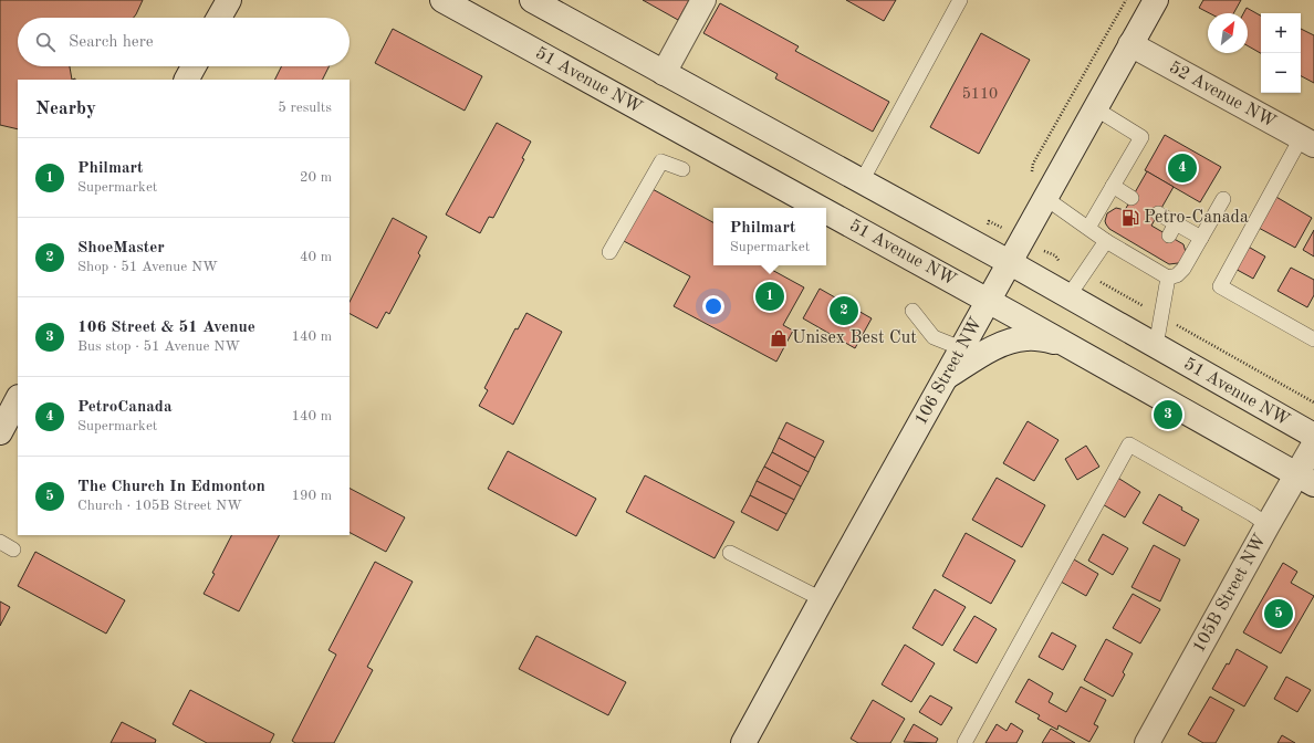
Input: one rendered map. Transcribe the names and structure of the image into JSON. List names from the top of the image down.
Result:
{
  "streets": {
    "main road": [
      "51 Avenue NW",
      "52 Avenue NW",
      "106 Street NW",
      "105B Street NW"
    ]
  },
  "crossings": [
    ["51 Avenue NW", "106 Street NW"],
    ["51 Avenue NW", "105B Street NW"],
    ["52 Avenue NW", "106 Street NW"]
  ],
  "places": {
    "fuel station": ["Petro-Canada"],
    "shop": ["Unisex Best Cut"]
  },
  "house_numbers": ["5110"],
  "north": "top right",
  "page": {
    "map_buttons": ["+", "−"],
    "search": "Search here",
    "heading": ["Nearby", "5 results"],
    "list": [
      {
        "mark": "1",
        "name": "Philmart",
        "note": "Supermarket",
        "value": "20 m"
      },
      {
        "mark": "2",
        "name": "ShoeMaster",
        "note": "Shop · 51 Avenue NW",
        "value": "40 m"
      },
      {
        "mark": "3",
        "name": "106 Street & 51 Avenue",
        "note": "Bus stop · 51 Avenue NW",
        "value": "140 m"
      },
      {
        "mark": "4",
        "name": "PetroCanada",
        "note": "Supermarket",
        "value": "140 m"
      },
      {
        "mark": "5",
        "name": "The Church In Edmonton",
        "note": "Church · 105B Street NW",
        "value": "190 m"
      }
    ],
    "pins": [
      "4",
      "1",
      "2",
      "3",
      "5"
    ],
    "popup": ["Philmart", "Supermarket"]
  }
}
